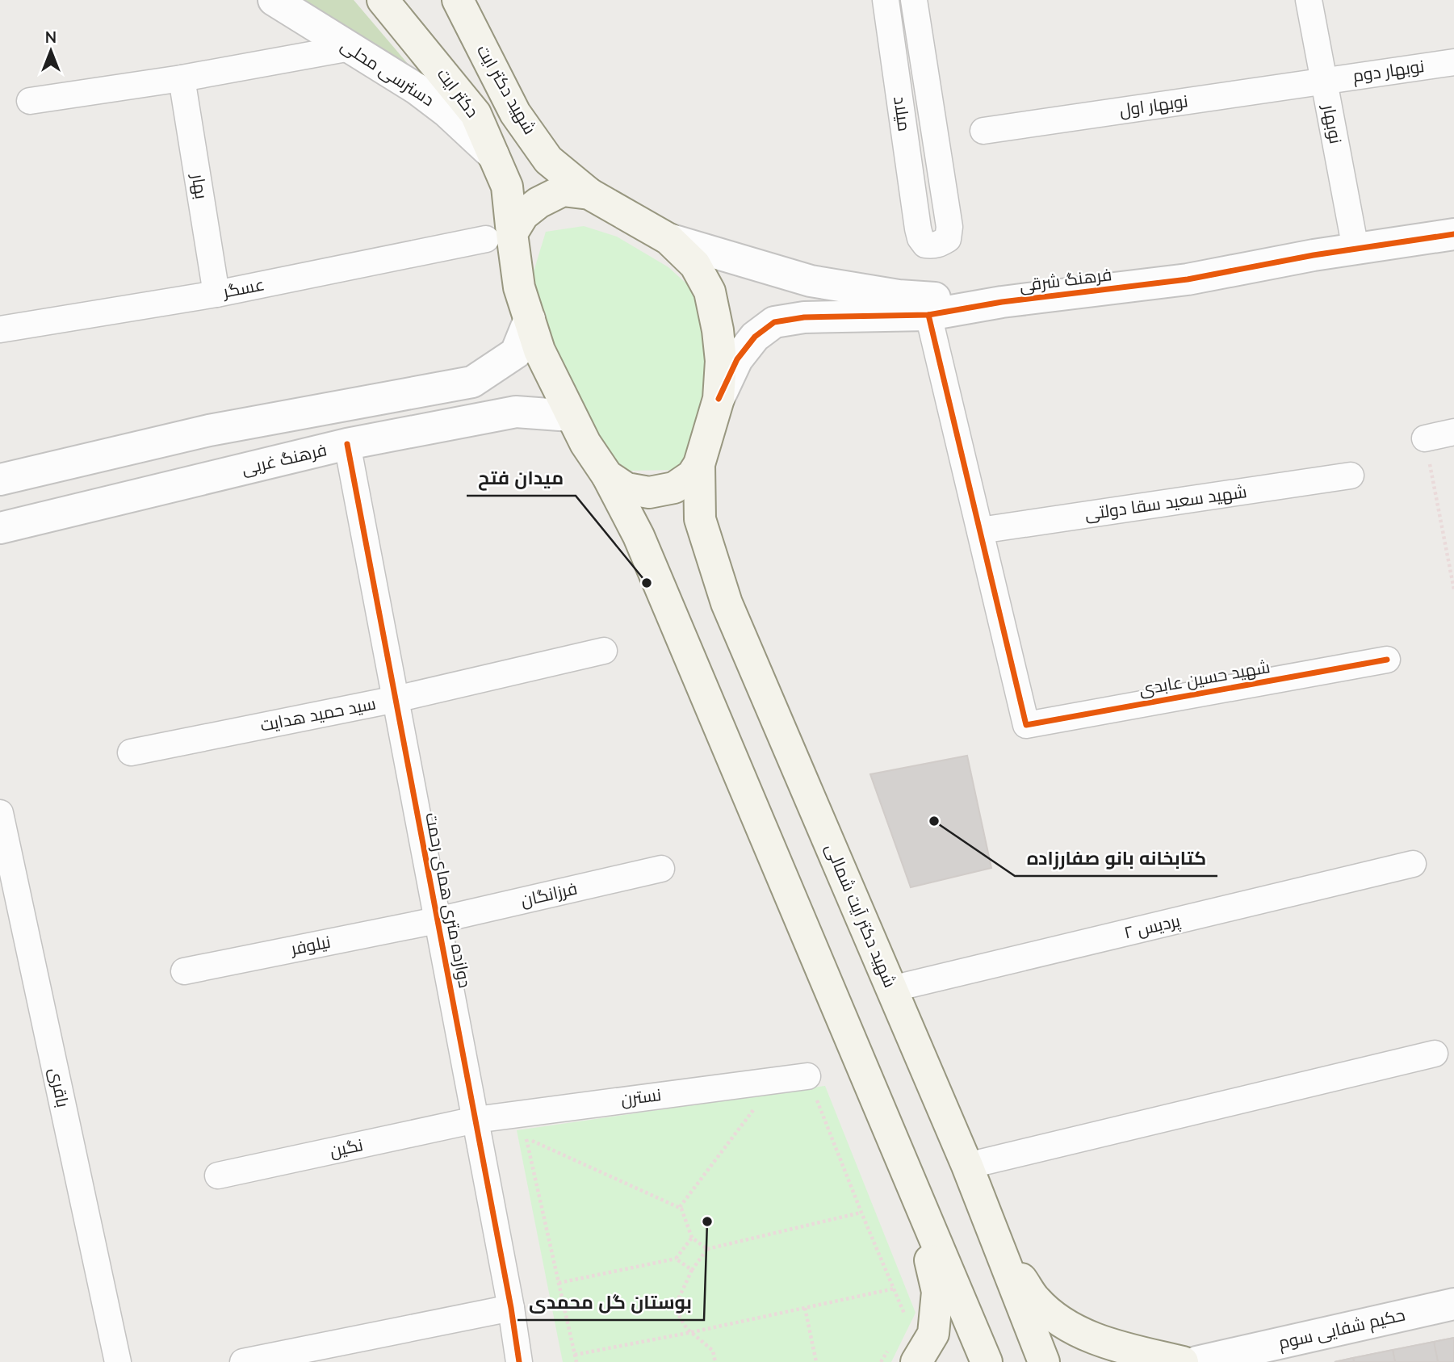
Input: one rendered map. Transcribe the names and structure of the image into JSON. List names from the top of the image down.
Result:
{
  "streets": {
    "main road": ["شهید دکتر ایت", "دکتر ایت", "شهید دکتر آیت شمالی"],
    "street": [
      "نوبهار دوم",
      "دسترسی محلی",
      "نوبهار اول",
      "میلاد",
      "نوبهار",
      "بهار",
      "فرهنگ شرقی",
      "عسگر",
      "فرهنگ غربی",
      "شهید سعید سقا دولتی",
      "شهید حسین عابدی",
      "سید حمید هدایت",
      "فرزانگان",
      "دوازده متری همای رحمت",
      "پردیس ۲",
      "نیلوفر",
      "باقری",
      "نسترن",
      "نگین",
      "حکیم شفایی سوم"
    ]
  },
  "crossings": [
    ["نوبهار دوم", "نوبهار اول"],
    ["نوبهار دوم", "نوبهار"],
    ["دسترسی محلی", "دکتر ایت"],
    ["دکتر ایت", "عسگر"],
    ["دکتر ایت", "فرهنگ غربی"],
    ["نوبهار اول", "نوبهار"],
    ["نوبهار", "فرهنگ شرقی"],
    ["بهار", "عسگر"],
    ["فرهنگ غربی", "دوازده متری همای رحمت"],
    ["شهید سعید سقا دولتی", "شهید حسین عابدی"],
    ["سید حمید هدایت", "دوازده متری همای رحمت"],
    ["فرزانگان", "دوازده متری همای رحمت"],
    ["فرزانگان", "نیلوفر"],
    ["دوازده متری همای رحمت", "نیلوفر"],
    ["دوازده متری همای رحمت", "نسترن"],
    ["دوازده متری همای رحمت", "نگین"],
    ["شهید دکتر آیت شمالی", "پردیس ۲"],
    ["نسترن", "نگین"]
  ],
  "places": ["میدان فتح", "کتابخانه بانو صفارزاده", "بوستان گل محمدی"],
  "north": "top"
}
